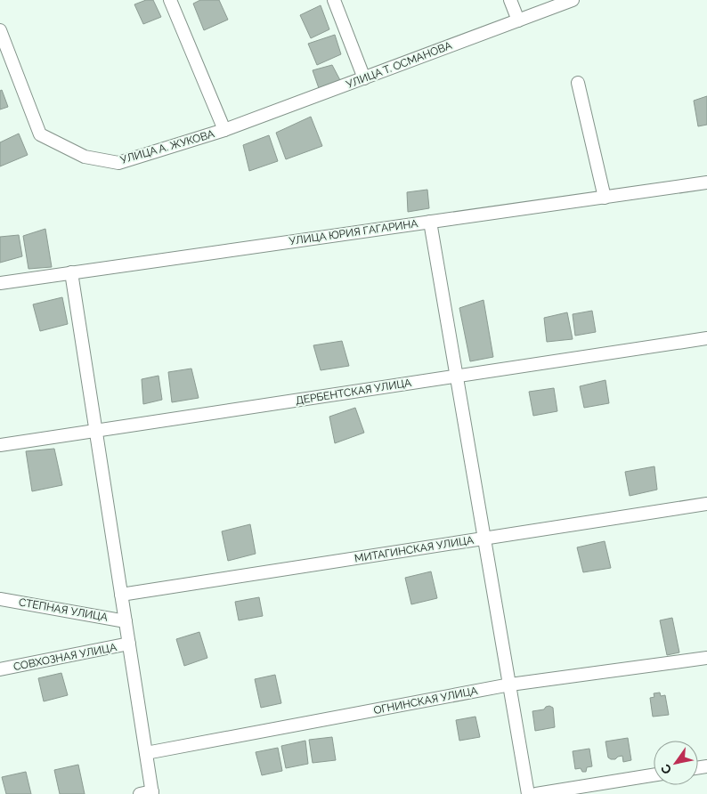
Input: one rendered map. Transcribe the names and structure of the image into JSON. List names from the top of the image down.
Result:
{
  "streets": {
    "street": [
      "УЛИЦА Т. ОСМАНОВА",
      "УЛИЦА А. ЖУКОВА",
      "УЛИЦА ЮРИЯ ГАГАРИНА",
      "ДЕРБЕНТСКАЯ УЛИЦА",
      "МИТАГИНСКАЯ УЛИЦА",
      "СТЕПНАЯ УЛИЦА",
      "СОВХОЗНАЯ УЛИЦА",
      "ОГНИНСКАЯ УЛИЦА"
    ]
  },
  "crossings": [
    ["УЛИЦА Т. ОСМАНОВА", "УЛИЦА А. ЖУКОВА"]
  ],
  "north": "bottom left"
}
